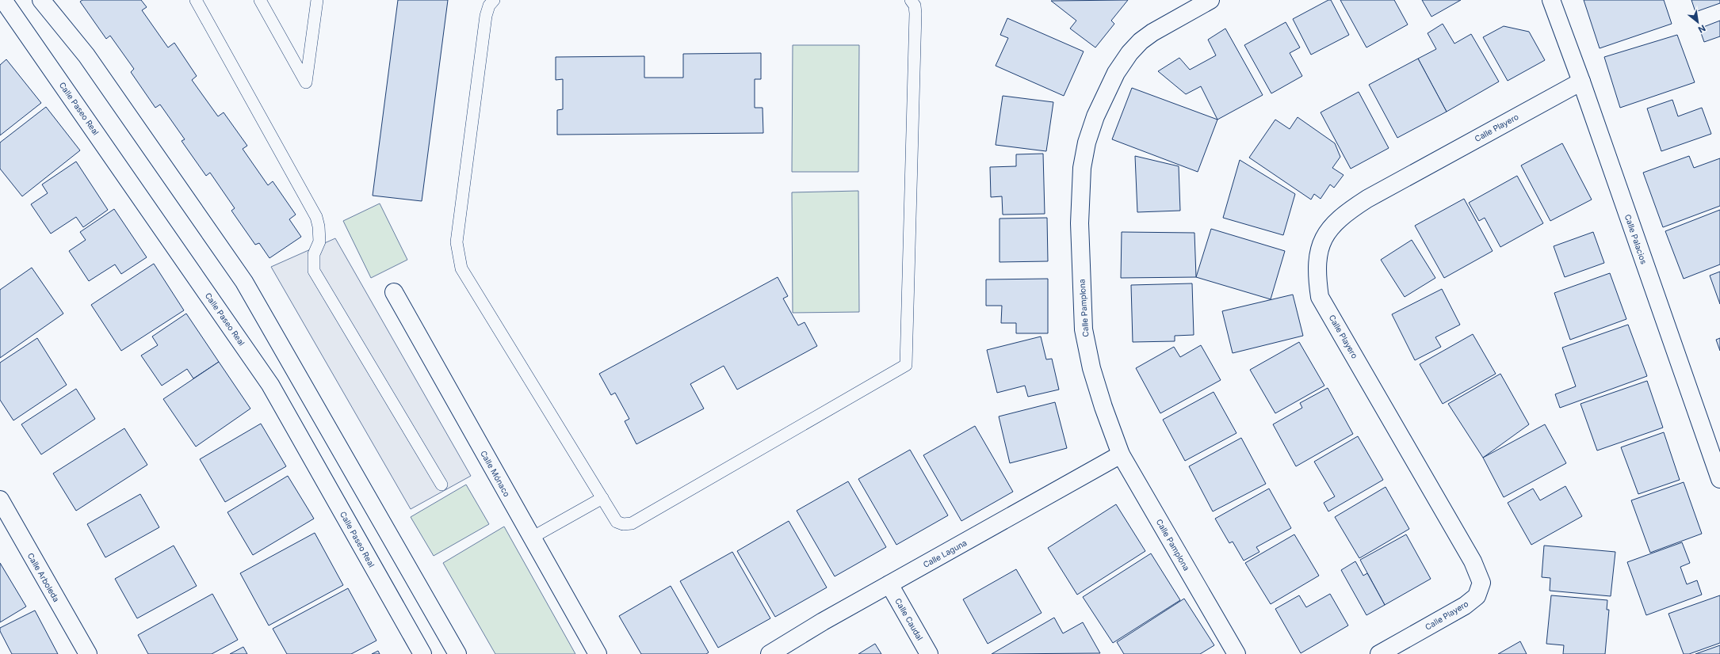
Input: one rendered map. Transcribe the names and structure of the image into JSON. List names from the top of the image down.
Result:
{
  "streets": {
    "street": [
      "Calle Paseo Real",
      "Calle Playero",
      "Calle Palacios",
      "Calle Pamplona",
      "Calle Mónaco",
      "Calle Laguna",
      "Calle Arboleda",
      "Calle Caudal"
    ]
  },
  "crossings": [
    ["Calle Playero", "Calle Palacios"],
    ["Calle Pamplona", "Calle Laguna"],
    ["Calle Laguna", "Calle Caudal"]
  ],
  "north": "bottom right"
}
